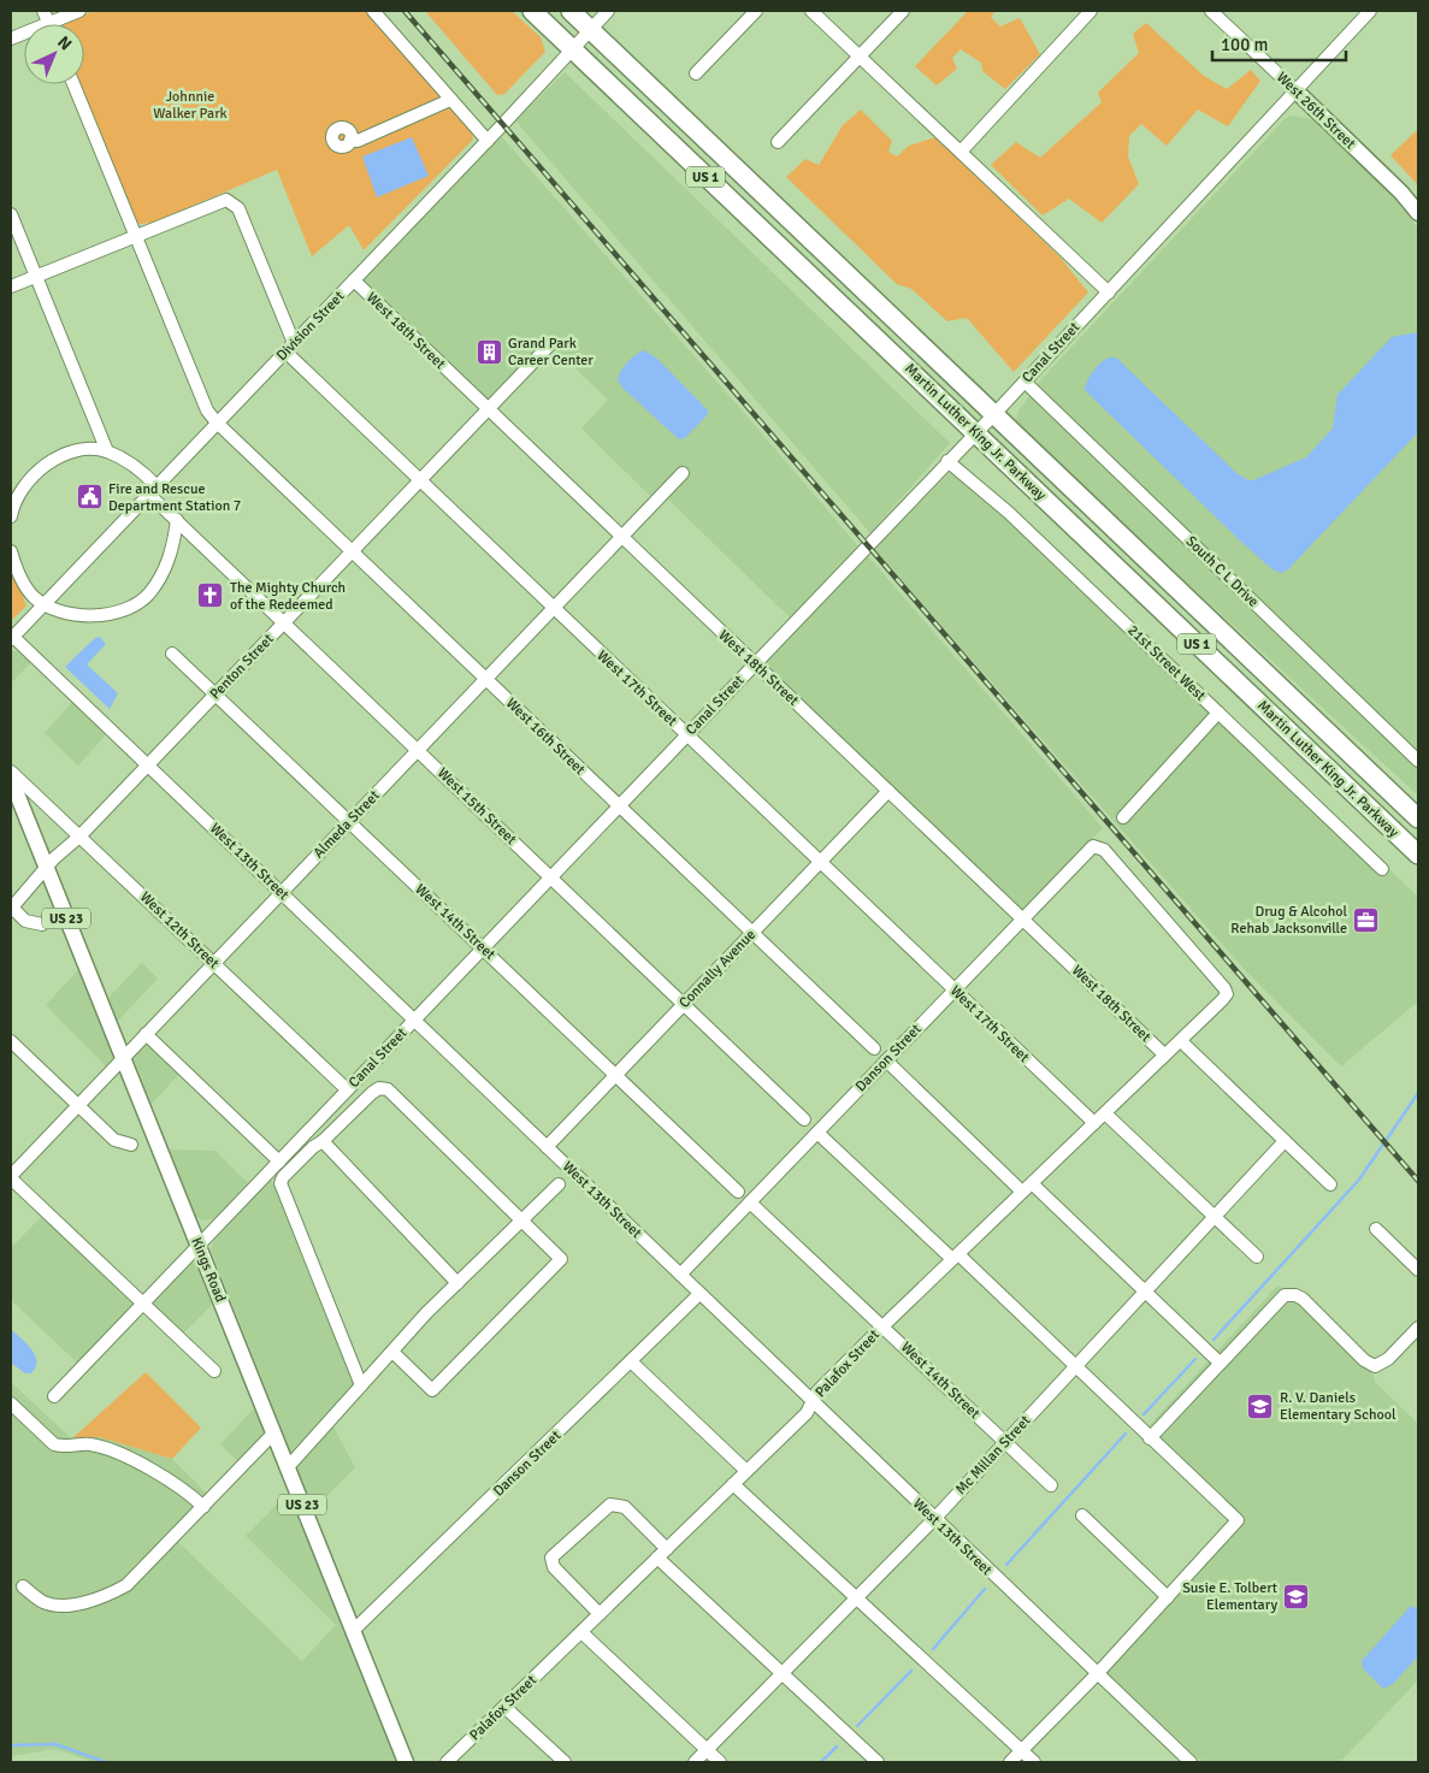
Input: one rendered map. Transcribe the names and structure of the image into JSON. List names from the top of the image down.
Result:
{
  "streets": {
    "highway": ["US 1", "Martin Luther King Jr. Parkway"],
    "main road": ["West 26th Street", "US 23", "Kings Road"],
    "street": [
      "Division Street",
      "West 18th Street",
      "Canal Street",
      "South C L Drive",
      "21st Street West",
      "Penton Street",
      "West 17th Street",
      "West 16th Street",
      "West 15th Street",
      "Almeda Street",
      "West 13th Street",
      "West 14th Street",
      "West 12th Street",
      "Connally Avenue",
      "Danson Street",
      "Palafox Street",
      "Mc Millan Street"
    ]
  },
  "crossings": [
    ["West 26th Street", "Canal Street"],
    ["Division Street", "West 18th Street"],
    ["Division Street", "Martin Luther King Jr. Parkway"],
    ["Division Street", "West 17th Street"],
    ["Division Street", "West 16th Street"],
    ["Division Street", "West 15th Street"],
    ["Division Street", "West 13th Street"],
    ["West 18th Street", "Canal Street"],
    ["West 18th Street", "Penton Street"],
    ["West 18th Street", "Almeda Street"],
    ["West 18th Street", "Connally Avenue"],
    ["West 18th Street", "Danson Street"],
    ["West 18th Street", "Palafox Street"],
    ["Canal Street", "Martin Luther King Jr. Parkway"],
    ["Canal Street", "South C L Drive"],
    ["Canal Street", "21st Street West"],
    ["Canal Street", "West 17th Street"],
    ["Canal Street", "West 16th Street"],
    ["Canal Street", "West 15th Street"],
    ["Canal Street", "West 13th Street"],
    ["Canal Street", "West 14th Street"],
    ["Canal Street", "West 12th Street"],
    ["Canal Street", "Kings Road"],
    ["Penton Street", "West 17th Street"],
    ["Penton Street", "West 16th Street"],
    ["Penton Street", "West 15th Street"],
    ["Penton Street", "West 13th Street"],
    ["Penton Street", "West 14th Street"],
    ["Penton Street", "West 12th Street"],
    ["Penton Street", "Kings Road"],
    ["West 17th Street", "Almeda Street"],
    ["West 17th Street", "Connally Avenue"],
    ["West 17th Street", "Danson Street"],
    ["West 17th Street", "Palafox Street"],
    ["West 16th Street", "Almeda Street"],
    ["West 16th Street", "Connally Avenue"],
    ["West 15th Street", "Almeda Street"],
    ["West 15th Street", "Connally Avenue"],
    ["Almeda Street", "West 13th Street"],
    ["Almeda Street", "West 14th Street"],
    ["Almeda Street", "West 12th Street"],
    ["Almeda Street", "Kings Road"],
    ["West 13th Street", "Connally Avenue"],
    ["West 13th Street", "Danson Street"],
    ["West 13th Street", "Palafox Street"],
    ["West 13th Street", "Mc Millan Street"],
    ["West 14th Street", "Connally Avenue"],
    ["West 14th Street", "Danson Street"],
    ["West 14th Street", "Palafox Street"],
    ["West 14th Street", "Mc Millan Street"],
    ["Danson Street", "Kings Road"],
    ["Danson Street", "Palafox Street"]
  ],
  "parks": ["Johnnie Walker Park"],
  "places": {
    "building": ["Grand Park Career Center"],
    "public building": ["Fire and Rescue Department Station 7"],
    "church": ["The Mighty Church of the Redeemed"],
    "office": ["Drug & Alcohol Rehab Jacksonville"],
    "school or university": ["R. V. Daniels Elementary School", "Susie E. Tolbert Elementary"]
  },
  "scale_bar": "100 m",
  "north": "top right"
}
